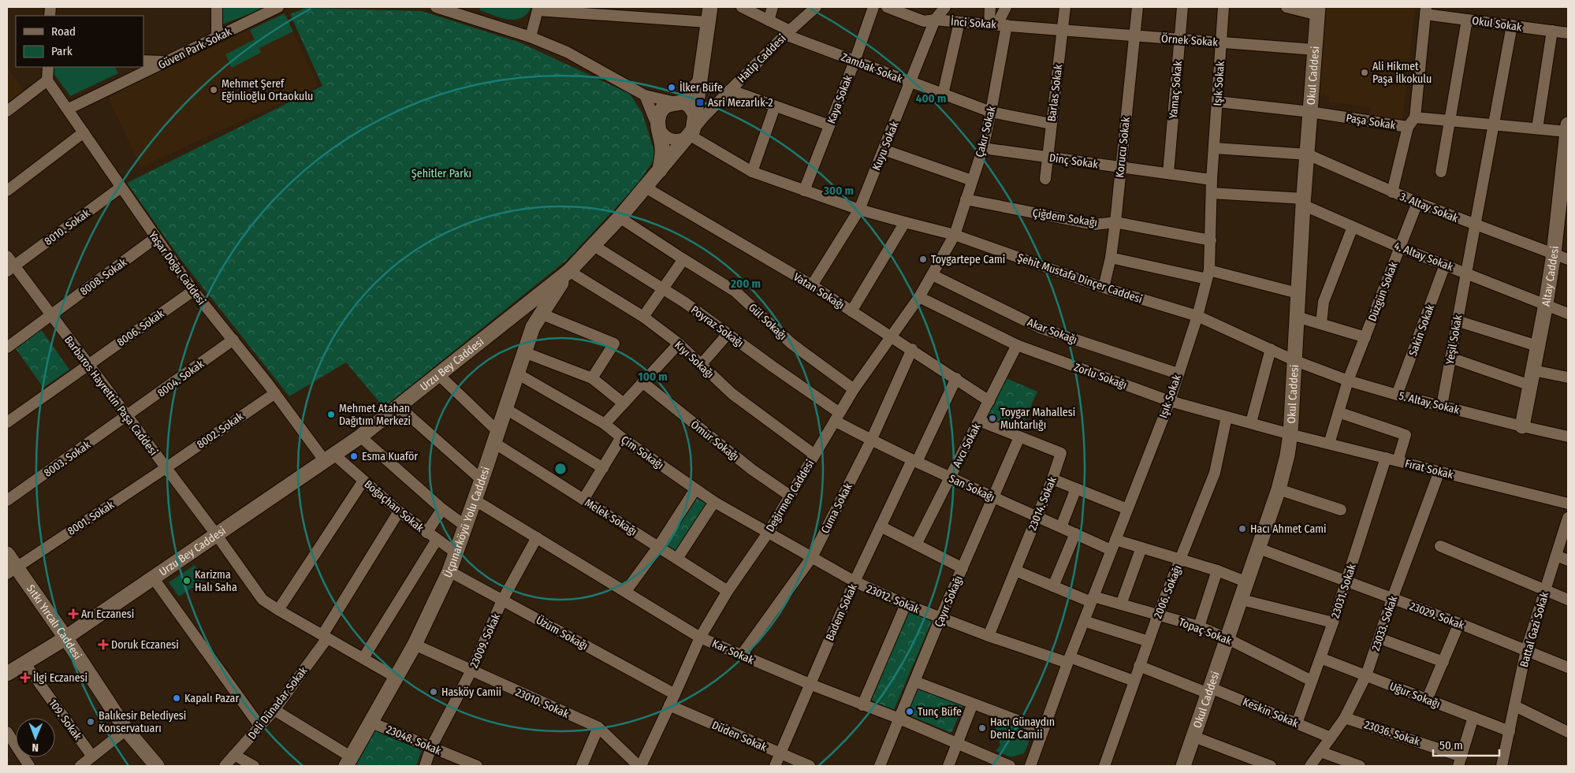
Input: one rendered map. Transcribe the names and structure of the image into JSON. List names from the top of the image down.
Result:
{
  "streets": {
    "main road": [
      "Okul Caddesi",
      "Altay Caddesi",
      "Urzu Bey Caddesi",
      "Üçpınarköyü Yolu Caddesi",
      "Sıtkı Yırcalı Caddesi"
    ],
    "street": [
      "İnci Sokak",
      "Okul Sokak",
      "Örnek Sokak",
      "Güven Park Sokak",
      "Hatip Caddesi",
      "Zambak Sokak",
      "Işık Sokak",
      "Yamaç Sokak",
      "Barlas Sokak",
      "Kaya Sokak",
      "Paşa Sokak",
      "Çakır Sokak",
      "Kuyu Sokak",
      "Korucu Sokak",
      "Dinç Sokak",
      "3. Altay Sokak",
      "Çiğdem Sokağı",
      "8010. Sokak",
      "4. Altay Sokak",
      "Yaşar Doğu Caddesi",
      "8008. Sokak",
      "Şehit Mustafa Dinçer Caddesi",
      "Vatan Sokağı",
      "Düzgün Sokak",
      "Gül Sokağı",
      "Poyraz Sokağı",
      "8006. Sokak",
      "Sakin Sokak",
      "Akar Sokağı",
      "Yeşil Sokak",
      "Kıyı Sokağı",
      "Zorlu Sokağı",
      "8004. Sokak",
      "Barbaros Hayrettin Paşa Caddesi",
      "5. Altay Sokak",
      "8002. Sokak",
      "Ömür Sokağı",
      "Avcı Sokak",
      "Çim Sokağı",
      "8003. Sokak",
      "Fırat Sokak",
      "San Sokağı",
      "Değirmen Caddesi",
      "23014. Sokak",
      "Boğaçhan Sokak",
      "Cuma Sokak",
      "Melek Sokağı",
      "8001. Sokak",
      "23031. Sokak",
      "2006. Sokağı",
      "23012. Sokak",
      "Çayır Sokağı",
      "Badem Sokak",
      "23029. Sokak",
      "23033. Sokak",
      "Battal Gazi Sokak",
      "Topaç Sokak",
      "Üzüm Sokağı",
      "23009. Sokak",
      "Kar Sokak",
      "Uğur Sokağı",
      "Deli Dünadar Sokak",
      "23010. Sokak",
      "Keskin Sokak",
      "109. Sokak",
      "23036. Sokak",
      "Düden Sokak",
      "23048. Sokak"
    ]
  },
  "crossings": [
    ["İnci Sokak", "Örnek Sokak"],
    ["İnci Sokak", "Barlas Sokak"],
    ["İnci Sokak", "Çakır Sokak"],
    ["İnci Sokak", "Kuyu Sokak"],
    ["Okul Sokak", "Yeşil Sokak"],
    ["Örnek Sokak", "Okul Caddesi"],
    ["Örnek Sokak", "Işık Sokak"],
    ["Örnek Sokak", "Yamaç Sokak"],
    ["Örnek Sokak", "Barlas Sokak"],
    ["Örnek Sokak", "Korucu Sokak"],
    ["Güven Park Sokak", "Yaşar Doğu Caddesi"],
    ["Hatip Caddesi", "Zambak Sokak"],
    ["Hatip Caddesi", "Şehit Mustafa Dinçer Caddesi"],
    ["Hatip Caddesi", "Urzu Bey Caddesi"],
    ["Zambak Sokak", "Barlas Sokak"],
    ["Zambak Sokak", "Kaya Sokak"],
    ["Zambak Sokak", "Çakır Sokak"],
    ["Zambak Sokak", "Kuyu Sokak"],
    ["Okul Caddesi", "Paşa Sokak"],
    ["Okul Caddesi", "3. Altay Sokak"],
    ["Okul Caddesi", "4. Altay Sokak"],
    ["Okul Caddesi", "Şehit Mustafa Dinçer Caddesi"],
    ["Okul Caddesi", "Zorlu Sokağı"],
    ["Okul Caddesi", "5. Altay Sokak"],
    ["Okul Caddesi", "Fırat Sokak"],
    ["Okul Caddesi", "San Sokağı"],
    ["Okul Caddesi", "23029. Sokak"],
    ["Okul Caddesi", "Topaç Sokak"],
    ["Okul Caddesi", "Keskin Sokak"],
    ["Işık Sokak", "Paşa Sokak"],
    ["Işık Sokak", "Dinç Sokak"],
    ["Işık Sokak", "Çiğdem Sokağı"],
    ["Işık Sokak", "Şehit Mustafa Dinçer Caddesi"],
    ["Işık Sokak", "Akar Sokağı"],
    ["Işık Sokak", "Zorlu Sokağı"],
    ["Işık Sokak", "San Sokağı"],
    ["Işık Sokak", "23012. Sokak"],
    ["Işık Sokak", "Topaç Sokak"],
    ["Yamaç Sokak", "Dinç Sokak"],
    ["Barlas Sokak", "Dinç Sokak"],
    ["Kaya Sokak", "Şehit Mustafa Dinçer Caddesi"],
    ["Çakır Sokak", "Dinç Sokak"],
    ["Çakır Sokak", "Çiğdem Sokağı"],
    ["Çakır Sokak", "Şehit Mustafa Dinçer Caddesi"],
    ["Çakır Sokak", "Değirmen Caddesi"],
    ["Kuyu Sokak", "Şehit Mustafa Dinçer Caddesi"],
    ["Kuyu Sokak", "Vatan Sokağı"],
    ["Korucu Sokak", "Dinç Sokak"],
    ["Korucu Sokak", "Çiğdem Sokağı"],
    ["Korucu Sokak", "Şehit Mustafa Dinçer Caddesi"],
    ["3. Altay Sokak", "Altay Caddesi"],
    ["3. Altay Sokak", "Düzgün Sokak"],
    ["3. Altay Sokak", "Yeşil Sokak"],
    ["8010. Sokak", "Yaşar Doğu Caddesi"],
    ["8010. Sokak", "Barbaros Hayrettin Paşa Caddesi"],
    ["4. Altay Sokak", "Altay Caddesi"],
    ["4. Altay Sokak", "Düzgün Sokak"],
    ["4. Altay Sokak", "Sakin Sokak"],
    ["4. Altay Sokak", "Yeşil Sokak"],
    ["Yaşar Doğu Caddesi", "8008. Sokak"],
    ["Yaşar Doğu Caddesi", "8006. Sokak"],
    ["Yaşar Doğu Caddesi", "Urzu Bey Caddesi"],
    ["Yaşar Doğu Caddesi", "8004. Sokak"],
    ["Yaşar Doğu Caddesi", "8002. Sokak"],
    ["Yaşar Doğu Caddesi", "Boğaçhan Sokak"],
    ["8008. Sokak", "Barbaros Hayrettin Paşa Caddesi"],
    ["Altay Caddesi", "5. Altay Sokak"],
    ["Şehit Mustafa Dinçer Caddesi", "Urzu Bey Caddesi"],
    ["Şehit Mustafa Dinçer Caddesi", "5. Altay Sokak"],
    ["Şehit Mustafa Dinçer Caddesi", "Değirmen Caddesi"],
    ["Vatan Sokağı", "Urzu Bey Caddesi"],
    ["Vatan Sokağı", "Avcı Sokak"],
    ["Vatan Sokağı", "Değirmen Caddesi"],
    ["Vatan Sokağı", "Cuma Sokak"],
    ["Vatan Sokağı", "Badem Sokak"],
    ["Düzgün Sokak", "5. Altay Sokak"],
    ["Düzgün Sokak", "Fırat Sokak"],
    ["Gül Sokağı", "Urzu Bey Caddesi"],
    ["Gül Sokağı", "Değirmen Caddesi"],
    ["Poyraz Sokağı", "Urzu Bey Caddesi"],
    ["Poyraz Sokağı", "San Sokağı"],
    ["Poyraz Sokağı", "Değirmen Caddesi"],
    ["8006. Sokak", "Barbaros Hayrettin Paşa Caddesi"],
    ["Sakin Sokak", "5. Altay Sokak"],
    ["Akar Sokağı", "Değirmen Caddesi"],
    ["Yeşil Sokak", "5. Altay Sokak"],
    ["Kıyı Sokağı", "Urzu Bey Caddesi"],
    ["Kıyı Sokağı", "Değirmen Caddesi"],
    ["Kıyı Sokağı", "Üçpınarköyü Yolu Caddesi"],
    ["Urzu Bey Caddesi", "Barbaros Hayrettin Paşa Caddesi"],
    ["Urzu Bey Caddesi", "Boğaçhan Sokak"],
    ["Urzu Bey Caddesi", "Melek Sokağı"],
    ["Urzu Bey Caddesi", "Üçpınarköyü Yolu Caddesi"],
    ["Urzu Bey Caddesi", "Sıtkı Yırcalı Caddesi"],
    ["Urzu Bey Caddesi", "109. Sokak"],
    ["Zorlu Sokağı", "Avcı Sokak"],
    ["Zorlu Sokağı", "Fırat Sokak"],
    ["Zorlu Sokağı", "Değirmen Caddesi"],
    ["Zorlu Sokağı", "2006. Sokağı"],
    ["8004. Sokak", "Barbaros Hayrettin Paşa Caddesi"],
    ["8004. Sokak", "8003. Sokak"],
    ["Barbaros Hayrettin Paşa Caddesi", "8002. Sokak"],
    ["Barbaros Hayrettin Paşa Caddesi", "8003. Sokak"],
    ["Barbaros Hayrettin Paşa Caddesi", "8001. Sokak"],
    ["Barbaros Hayrettin Paşa Caddesi", "Üçpınarköyü Yolu Caddesi"],
    ["Barbaros Hayrettin Paşa Caddesi", "Deli Dünadar Sokak"],
    ["8002. Sokak", "8001. Sokak"],
    ["Ömür Sokağı", "Değirmen Caddesi"],
    ["Avcı Sokak", "San Sokağı"],
    ["Avcı Sokak", "23014. Sokak"],
    ["Çim Sokağı", "Değirmen Caddesi"],
    ["Çim Sokağı", "Üçpınarköyü Yolu Caddesi"],
    ["Çim Sokağı", "23012. Sokak"],
    ["Fırat Sokak", "23031. Sokak"],
    ["Fırat Sokak", "23033. Sokak"],
    ["San Sokağı", "Değirmen Caddesi"],
    ["San Sokağı", "23014. Sokak"],
    ["San Sokağı", "Cuma Sokak"],
    ["San Sokağı", "2006. Sokağı"],
    ["San Sokağı", "Çayır Sokağı"],
    ["San Sokağı", "Badem Sokak"],
    ["Değirmen Caddesi", "Melek Sokağı"],
    ["Değirmen Caddesi", "23012. Sokak"],
    ["Değirmen Caddesi", "Üzüm Sokağı"],
    ["Değirmen Caddesi", "Kar Sokak"],
    ["Değirmen Caddesi", "23010. Sokak"],
    ["Değirmen Caddesi", "Düden Sokak"],
    ["23014. Sokak", "23012. Sokak"],
    ["23014. Sokak", "Çayır Sokağı"],
    ["23014. Sokak", "Topaç Sokak"],
    ["Boğaçhan Sokak", "Üçpınarköyü Yolu Caddesi"],
    ["Boğaçhan Sokak", "Deli Dünadar Sokak"],
    ["Cuma Sokak", "23012. Sokak"],
    ["Cuma Sokak", "Kar Sokak"],
    ["Melek Sokağı", "Üçpınarköyü Yolu Caddesi"],
    ["8001. Sokak", "Sıtkı Yırcalı Caddesi"],
    ["Üçpınarköyü Yolu Caddesi", "Üzüm Sokağı"],
    ["Üçpınarköyü Yolu Caddesi", "Kar Sokak"],
    ["Üçpınarköyü Yolu Caddesi", "23010. Sokak"],
    ["Üçpınarköyü Yolu Caddesi", "23048. Sokak"],
    ["23031. Sokak", "23029. Sokak"],
    ["23031. Sokak", "Topaç Sokak"],
    ["23031. Sokak", "Uğur Sokağı"],
    ["23031. Sokak", "Keskin Sokak"],
    ["2006. Sokağı", "23012. Sokak"],
    ["2006. Sokağı", "Topaç Sokak"],
    ["2006. Sokağı", "Keskin Sokak"],
    ["23012. Sokak", "Çayır Sokağı"],
    ["23012. Sokak", "Badem Sokak"],
    ["Çayır Sokağı", "Kar Sokak"],
    ["Badem Sokak", "Kar Sokak"],
    ["Badem Sokak", "Düden Sokak"],
    ["23029. Sokak", "23033. Sokak"],
    ["23029. Sokak", "Battal Gazi Sokak"],
    ["23033. Sokak", "Uğur Sokağı"],
    ["23033. Sokak", "Keskin Sokak"],
    ["23033. Sokak", "23036. Sokak"],
    ["Battal Gazi Sokak", "Uğur Sokağı"],
    ["Üzüm Sokağı", "23009. Sokak"],
    ["23009. Sokak", "Kar Sokak"],
    ["23009. Sokak", "23010. Sokak"],
    ["23009. Sokak", "23048. Sokak"]
  ],
  "parks": ["Şehitler Parkı"],
  "places": {
    "other": [
      "Ali Hikmet Paşa İlkokulu",
      "İlker Büfe",
      "Mehmet Şeref Eğinlioğlu Ortaokulu",
      "Toygartepe Cami",
      "Mehmet Atahan Dağıtım Merkezi",
      "Toygar Mahallesi Muhtarlığı",
      "Esma Kuaför",
      "Hacı Ahmet Cami",
      "Karizma Halı Saha",
      "Hasköy Camii",
      "Kapalı Pazar",
      "Tunç Büfe",
      "Balıkesir Belediyesi Konservatuarı",
      "Hacı Günaydın Deniz Camii"
    ],
    "transit": ["Asri Mezarlık-2"],
    "health": ["Arı Eczanesi", "Doruk Eczanesi", "İlgi Eczanesi"]
  },
  "legend": ["Road", "Park"],
  "scale_bar": "50 m",
  "north": "bottom",
  "rings": [
    "400 m",
    "300 m",
    "200 m",
    "100 m"
  ]
}
